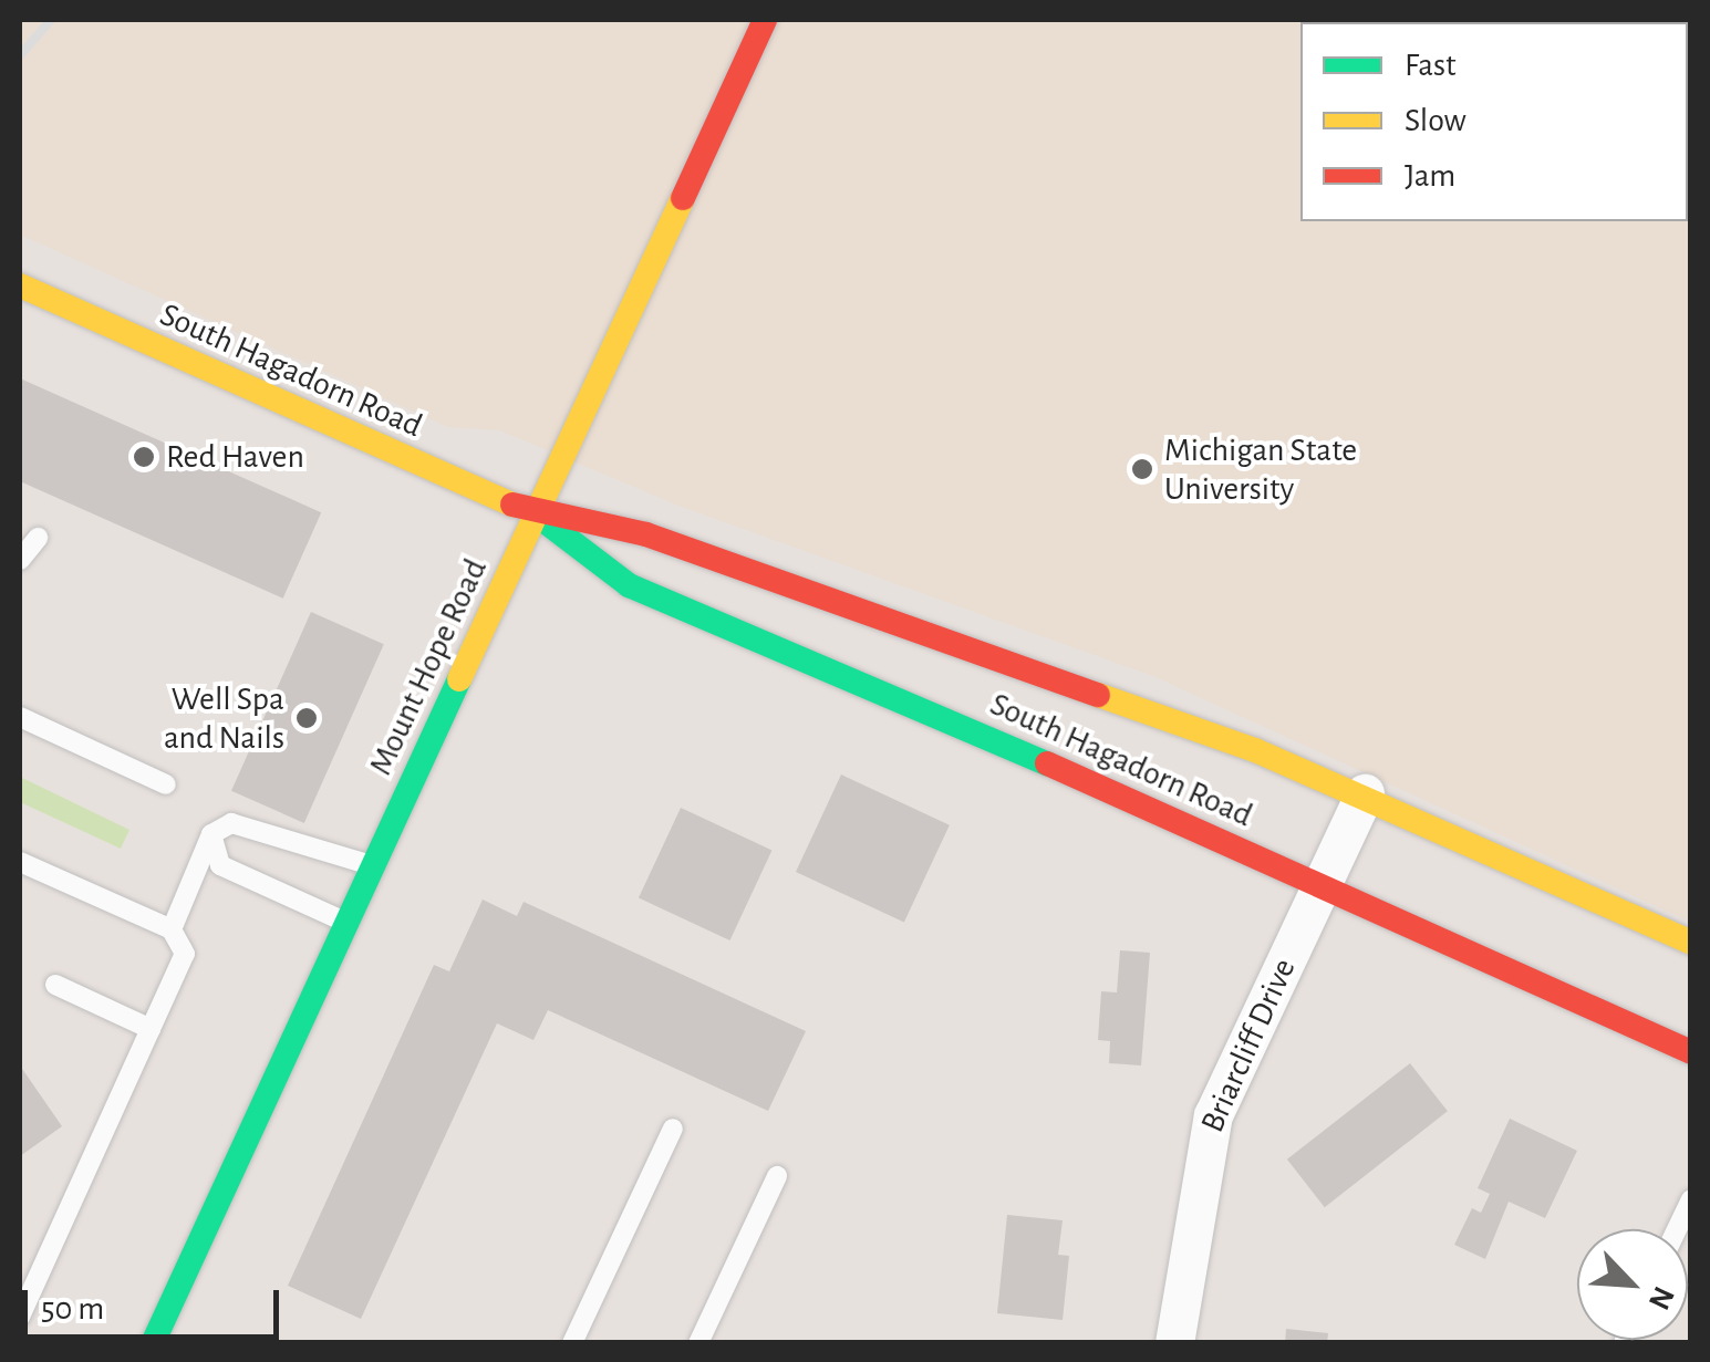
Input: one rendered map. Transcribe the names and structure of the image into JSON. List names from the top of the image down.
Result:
{
  "streets": {
    "street": ["South Hagadorn Road", "Mount Hope Road", "Briarcliff Drive"]
  },
  "crossings": [
    ["South Hagadorn Road", "Mount Hope Road"],
    ["South Hagadorn Road", "Briarcliff Drive"]
  ],
  "places": ["Red Haven", "Michigan State University", "Well Spa and Nails"],
  "legend": ["Fast", "Slow", "Jam"],
  "scale_bar": "50 m",
  "north": "bottom right"
}
